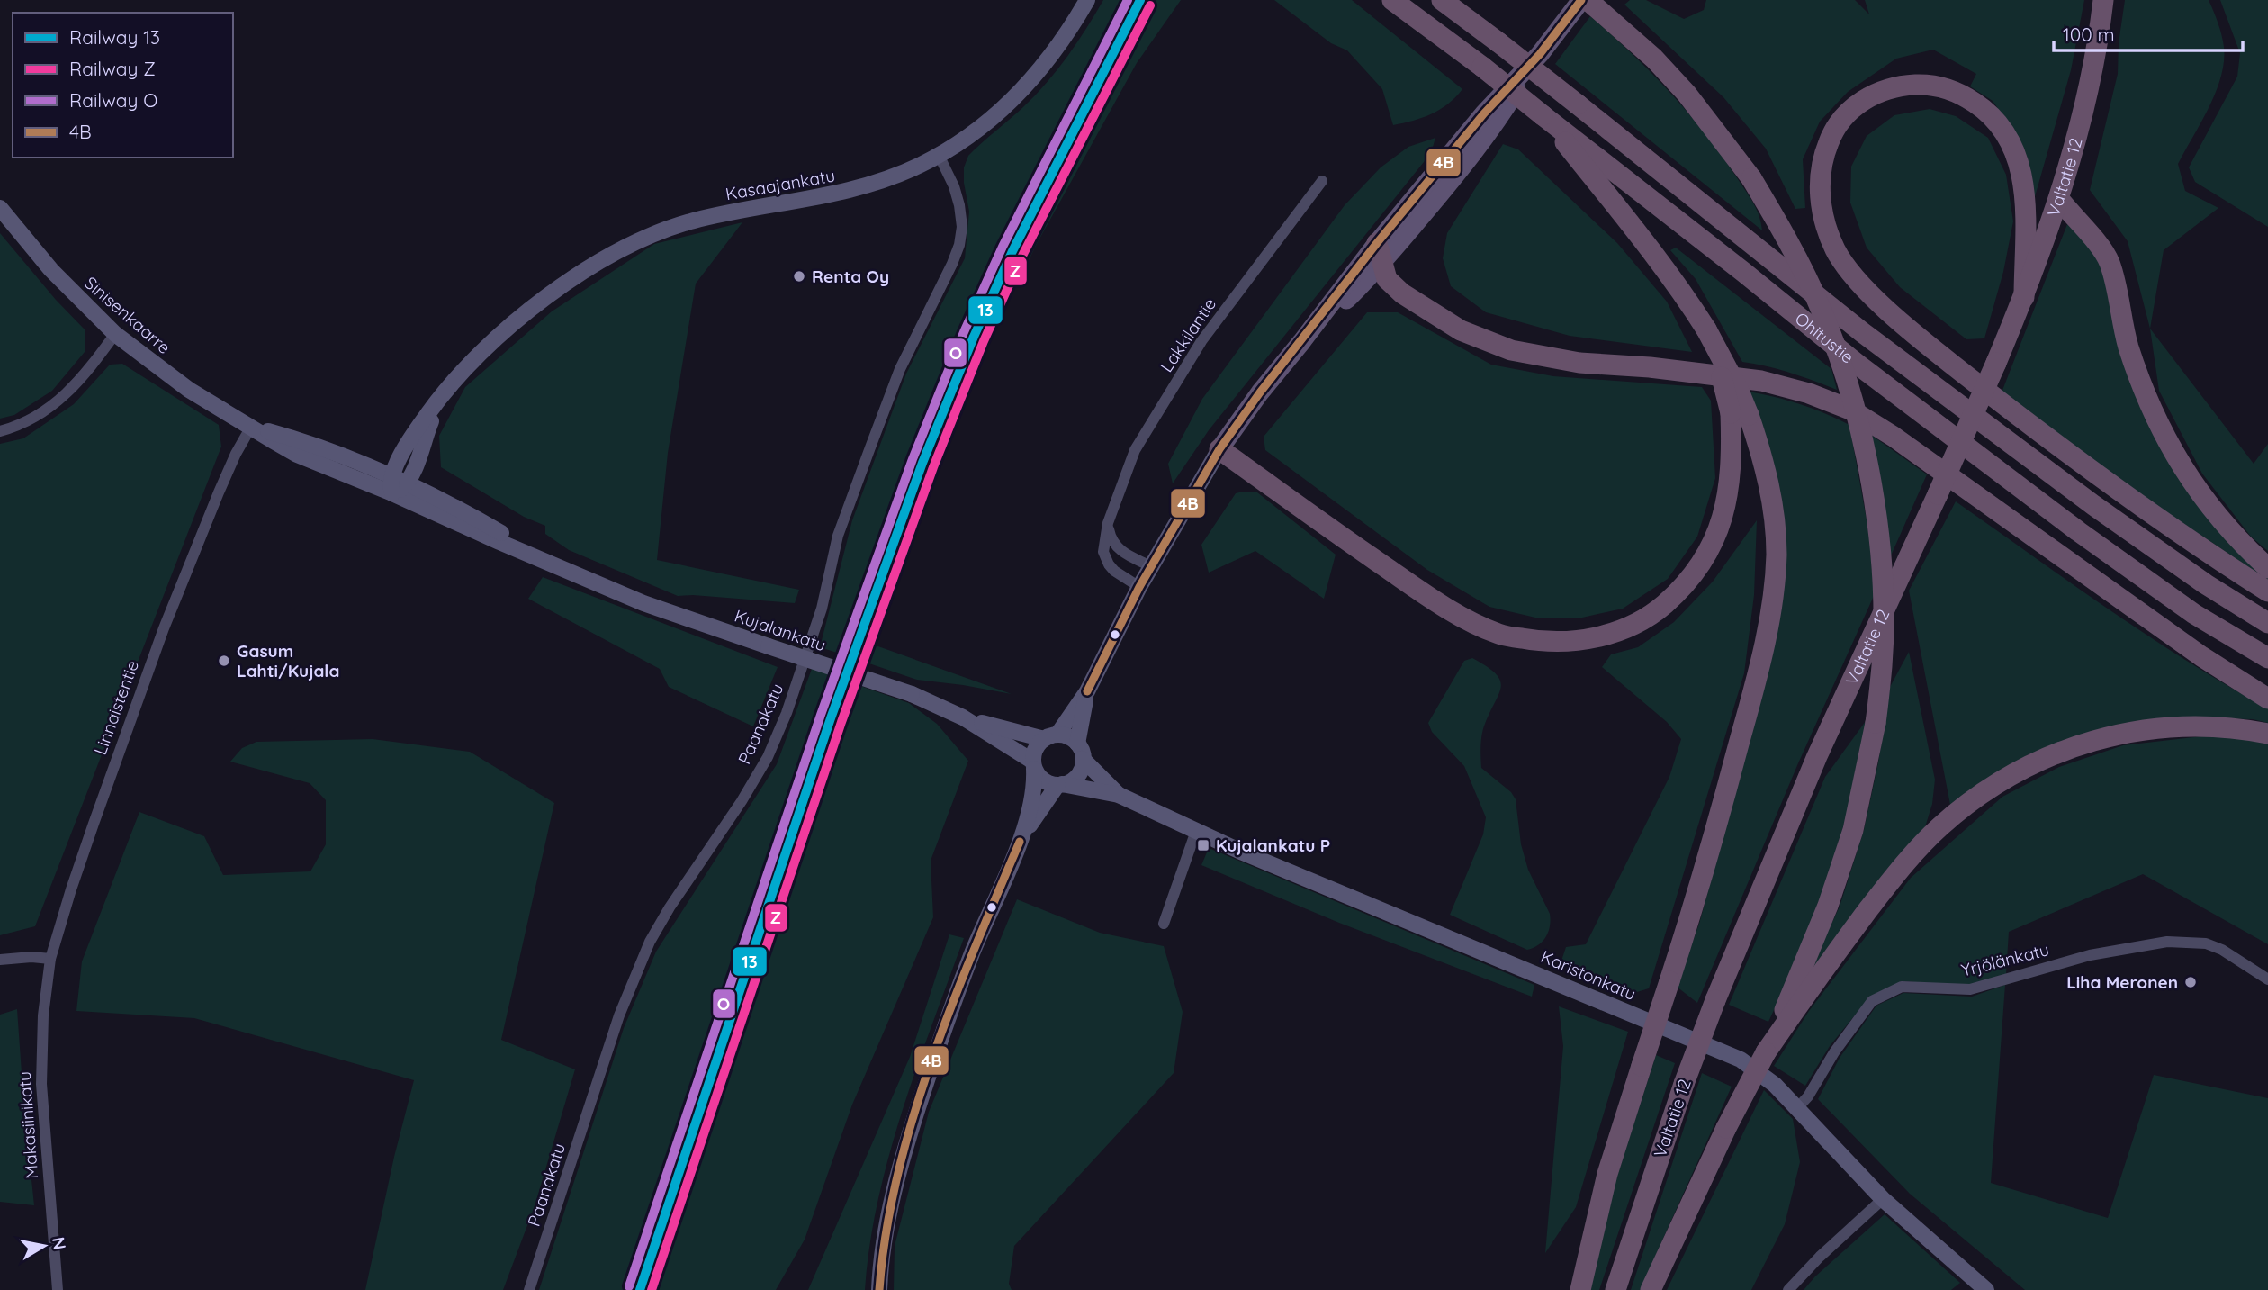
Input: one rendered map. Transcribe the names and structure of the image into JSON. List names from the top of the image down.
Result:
{
  "streets": {
    "highway": ["Valtatie 12", "Ohitustie"],
    "street": [
      "Kasaajankatu",
      "Sinisenkaarre",
      "Lakkilantie",
      "Kujalankatu",
      "Linnaistentie",
      "Paanakatu",
      "Yrjölänkatu",
      "Karistonkatu",
      "Makasiinikatu"
    ]
  },
  "crossings": [
    ["Kasaajankatu", "Sinisenkaarre"],
    ["Kasaajankatu", "Kujalankatu"],
    ["Kasaajankatu", "Paanakatu"],
    ["Sinisenkaarre", "Kujalankatu"],
    ["Sinisenkaarre", "Linnaistentie"],
    ["Kujalankatu", "Karistonkatu"],
    ["Linnaistentie", "Makasiinikatu"],
    ["Yrjölänkatu", "Karistonkatu"]
  ],
  "places": {
    "other": ["Renta Oy", "Gasum Lahti/Kujala", "Liha Meronen"],
    "transit": ["Kujalankatu P"]
  },
  "lines": [
    "rail line 13",
    "rail line O",
    "transit line 4B",
    "rail line Z"
  ],
  "legend": [
    "Railway 13",
    "Railway Z",
    "Railway O",
    "4B"
  ],
  "scale_bar": "100 m",
  "north": "right"
}
